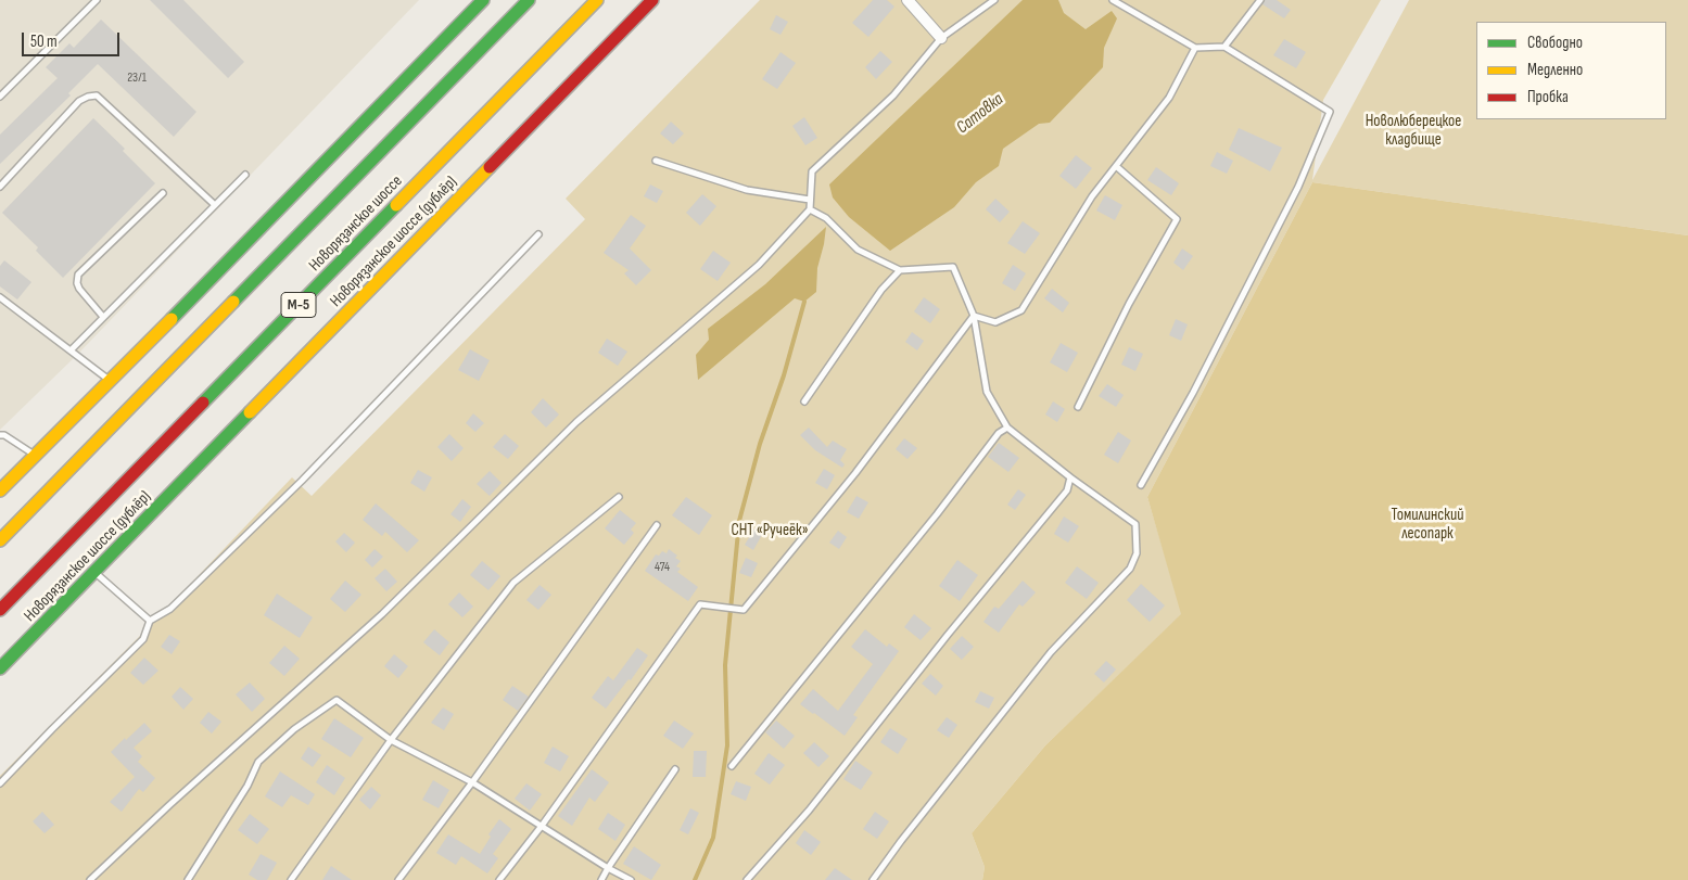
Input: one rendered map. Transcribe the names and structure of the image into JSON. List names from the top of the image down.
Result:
{
  "streets": {
    "main road": ["Новорязанское шоссе", "Новорязанское шоссе (дублёр)", "М-5"]
  },
  "water": ["Сатовка"],
  "parks": ["Новолюберецкое кладбище", "Томилинский лесопарк", "СНТ «Ручеёк»"],
  "house_numbers": ["23/1", "474"],
  "legend": ["Свободно", "Медленно", "Пробка"],
  "scale_bar": "50 m"
}
